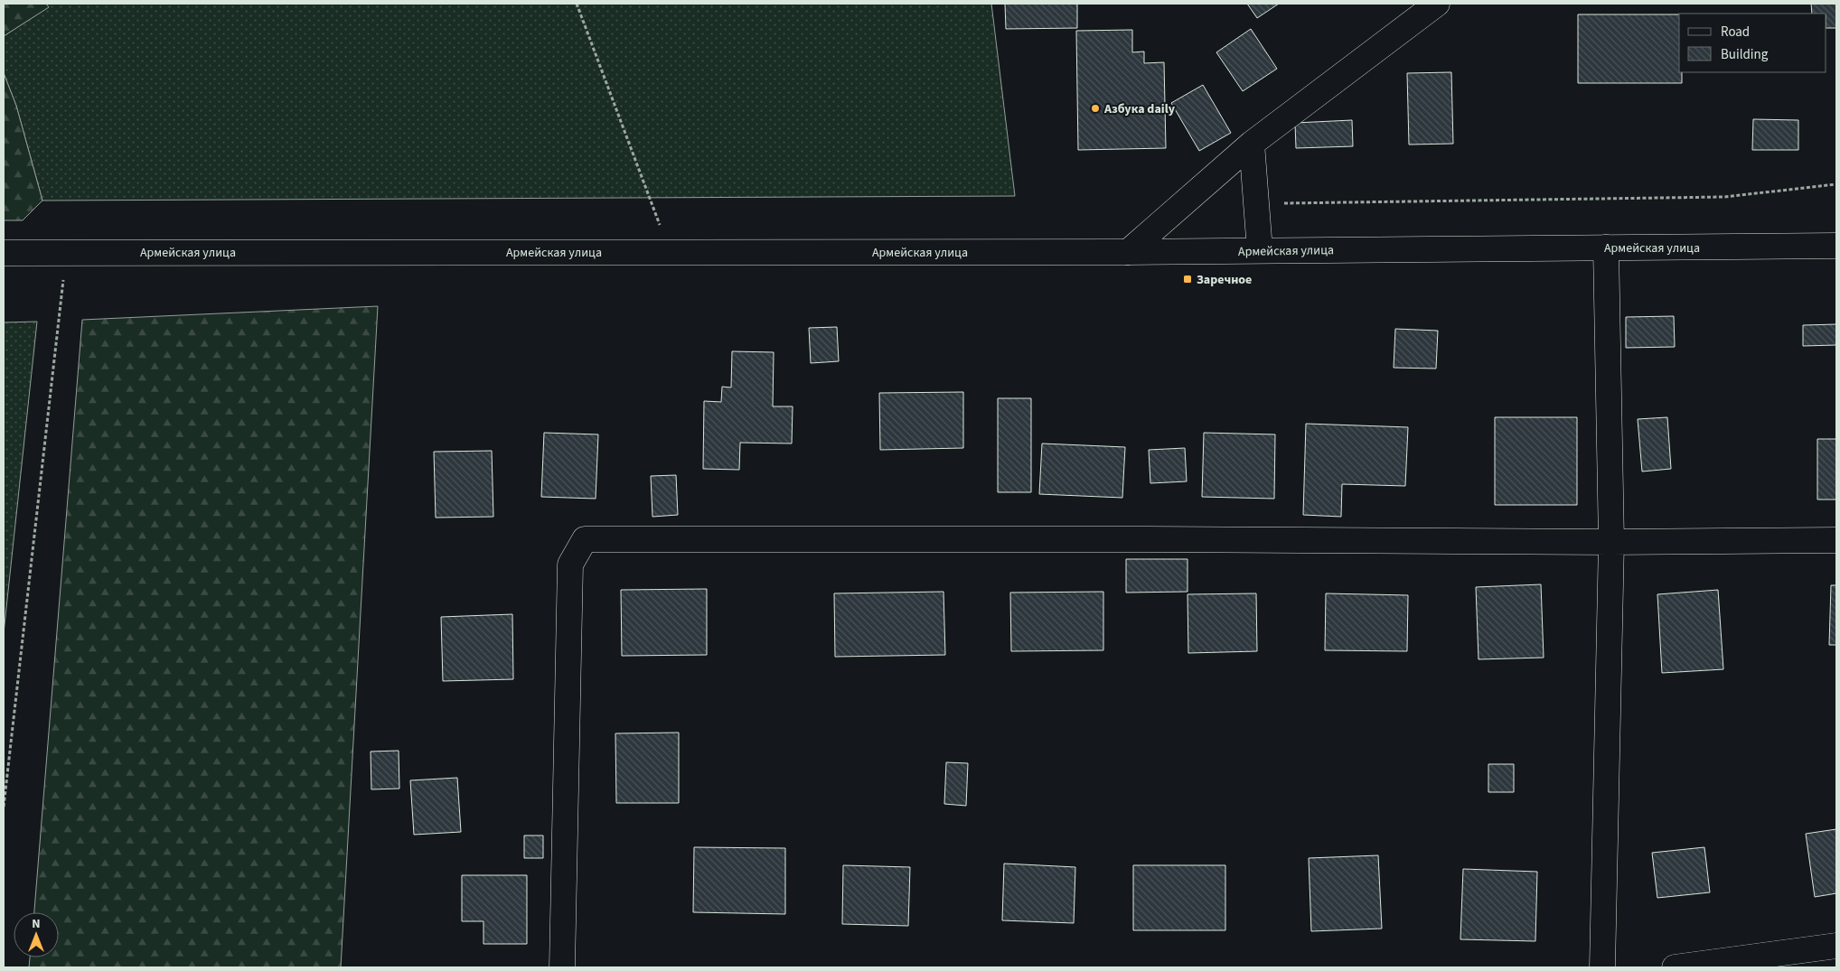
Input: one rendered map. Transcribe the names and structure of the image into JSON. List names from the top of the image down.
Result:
{
  "streets": {
    "street": ["Армейская улица"]
  },
  "places": {
    "other": ["Азбука daily"],
    "transit": ["Заречное"]
  },
  "legend": ["Road", "Building"],
  "north": "top"
}
